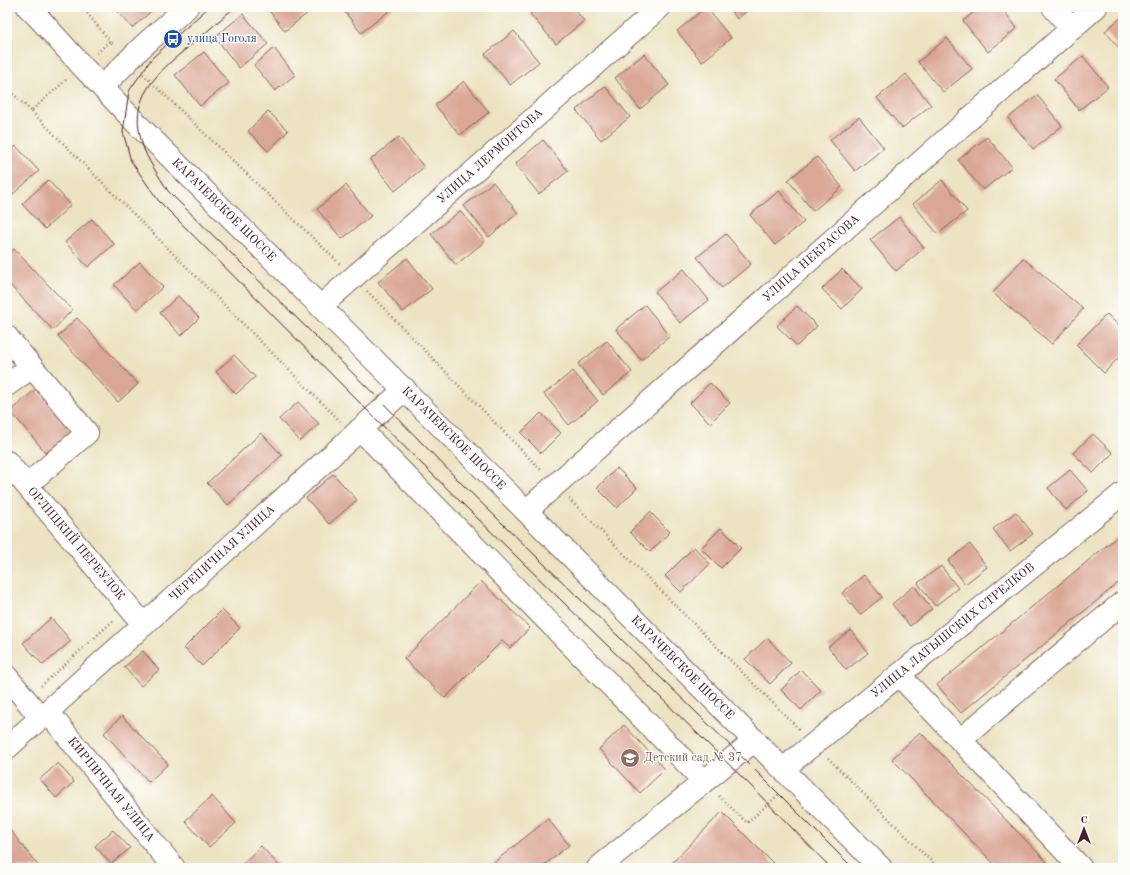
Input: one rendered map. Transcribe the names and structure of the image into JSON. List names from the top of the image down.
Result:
{
  "streets": {
    "main road": [
      "УЛИЦА ЛЕРМОНТОВА",
      "КАРАЧЕВСКОЕ ШОССЕ",
      "УЛИЦА НЕКРАСОВА",
      "ОРЛИЦКИЙ ПЕРЕУЛОК",
      "ЧЕРЕПИЧНАЯ УЛИЦА",
      "УЛИЦА ЛАТЫШСКИХ СТРЕЛКОВ",
      "КИРПИЧНАЯ УЛИЦА"
    ]
  },
  "crossings": [
    ["УЛИЦА ЛЕРМОНТОВА", "КАРАЧЕВСКОЕ ШОССЕ"],
    ["КАРАЧЕВСКОЕ ШОССЕ", "УЛИЦА НЕКРАСОВА"],
    ["КАРАЧЕВСКОЕ ШОССЕ", "ЧЕРЕПИЧНАЯ УЛИЦА"],
    ["КАРАЧЕВСКОЕ ШОССЕ", "УЛИЦА ЛАТЫШСКИХ СТРЕЛКОВ"],
    ["ОРЛИЦКИЙ ПЕРЕУЛОК", "ЧЕРЕПИЧНАЯ УЛИЦА"],
    ["ЧЕРЕПИЧНАЯ УЛИЦА", "КИРПИЧНАЯ УЛИЦА"]
  ],
  "places": {
    "bus stop": ["улица Гоголя"],
    "school or university": ["Детский сад № 37"]
  },
  "north": "top"
}
